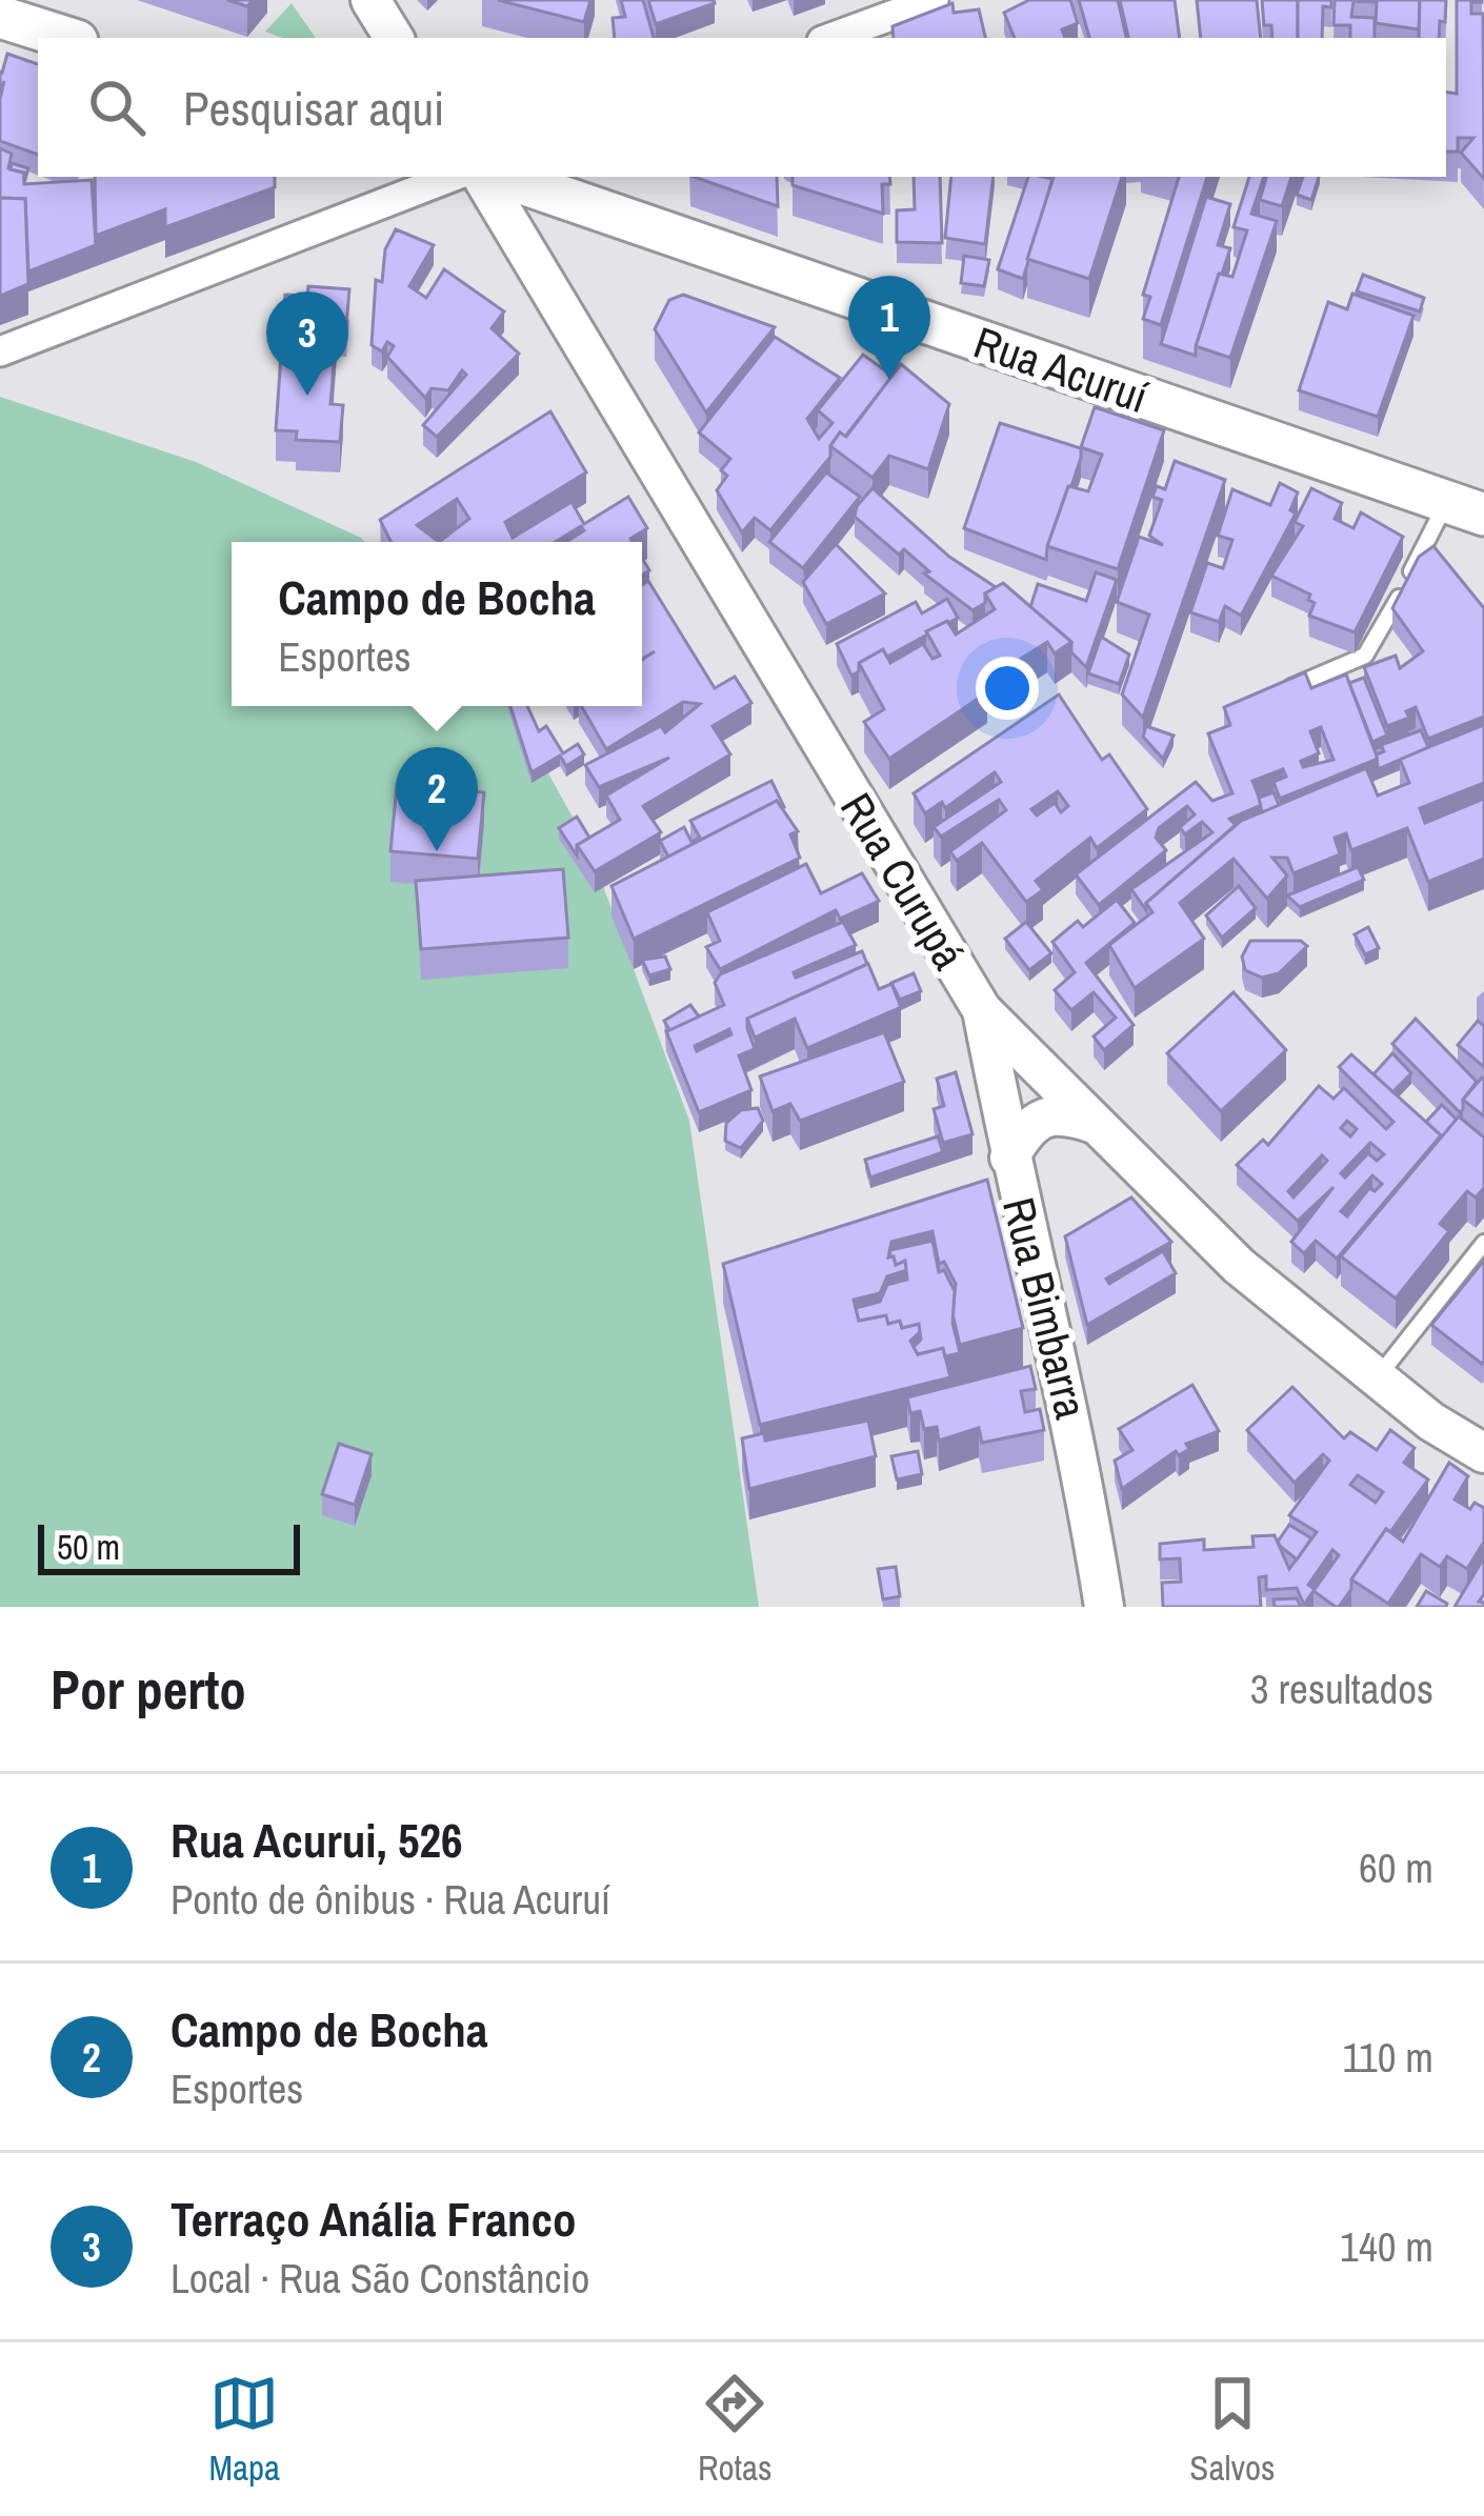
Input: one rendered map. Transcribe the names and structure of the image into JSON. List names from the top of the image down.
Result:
{
  "streets": {
    "main road": ["Rua Acuruí"],
    "street": ["Rua Curupá", "Rua Bimbarra"]
  },
  "crossings": [
    ["Rua Curupá", "Rua Bimbarra"]
  ],
  "scale_bar": "50 m",
  "page": {
    "search": "Pesquisar aqui",
    "pins": ["1", "3", "2"],
    "popup": ["Campo de Bocha", "Esportes"],
    "scale": "50 m",
    "heading": ["Por perto", "3 resultados"],
    "list": [
      {
        "mark": "1",
        "name": "Rua Acurui, 526",
        "note": "Ponto de ônibus · Rua Acuruí",
        "value": "60 m"
      },
      {
        "mark": "2",
        "name": "Campo de Bocha",
        "note": "Esportes",
        "value": "110 m"
      },
      {
        "mark": "3",
        "name": "Terraço Anália Franco",
        "note": "Local · Rua São Constâncio",
        "value": "140 m"
      }
    ],
    "nav": ["Mapa", "Rotas", "Salvos"]
  }
}
